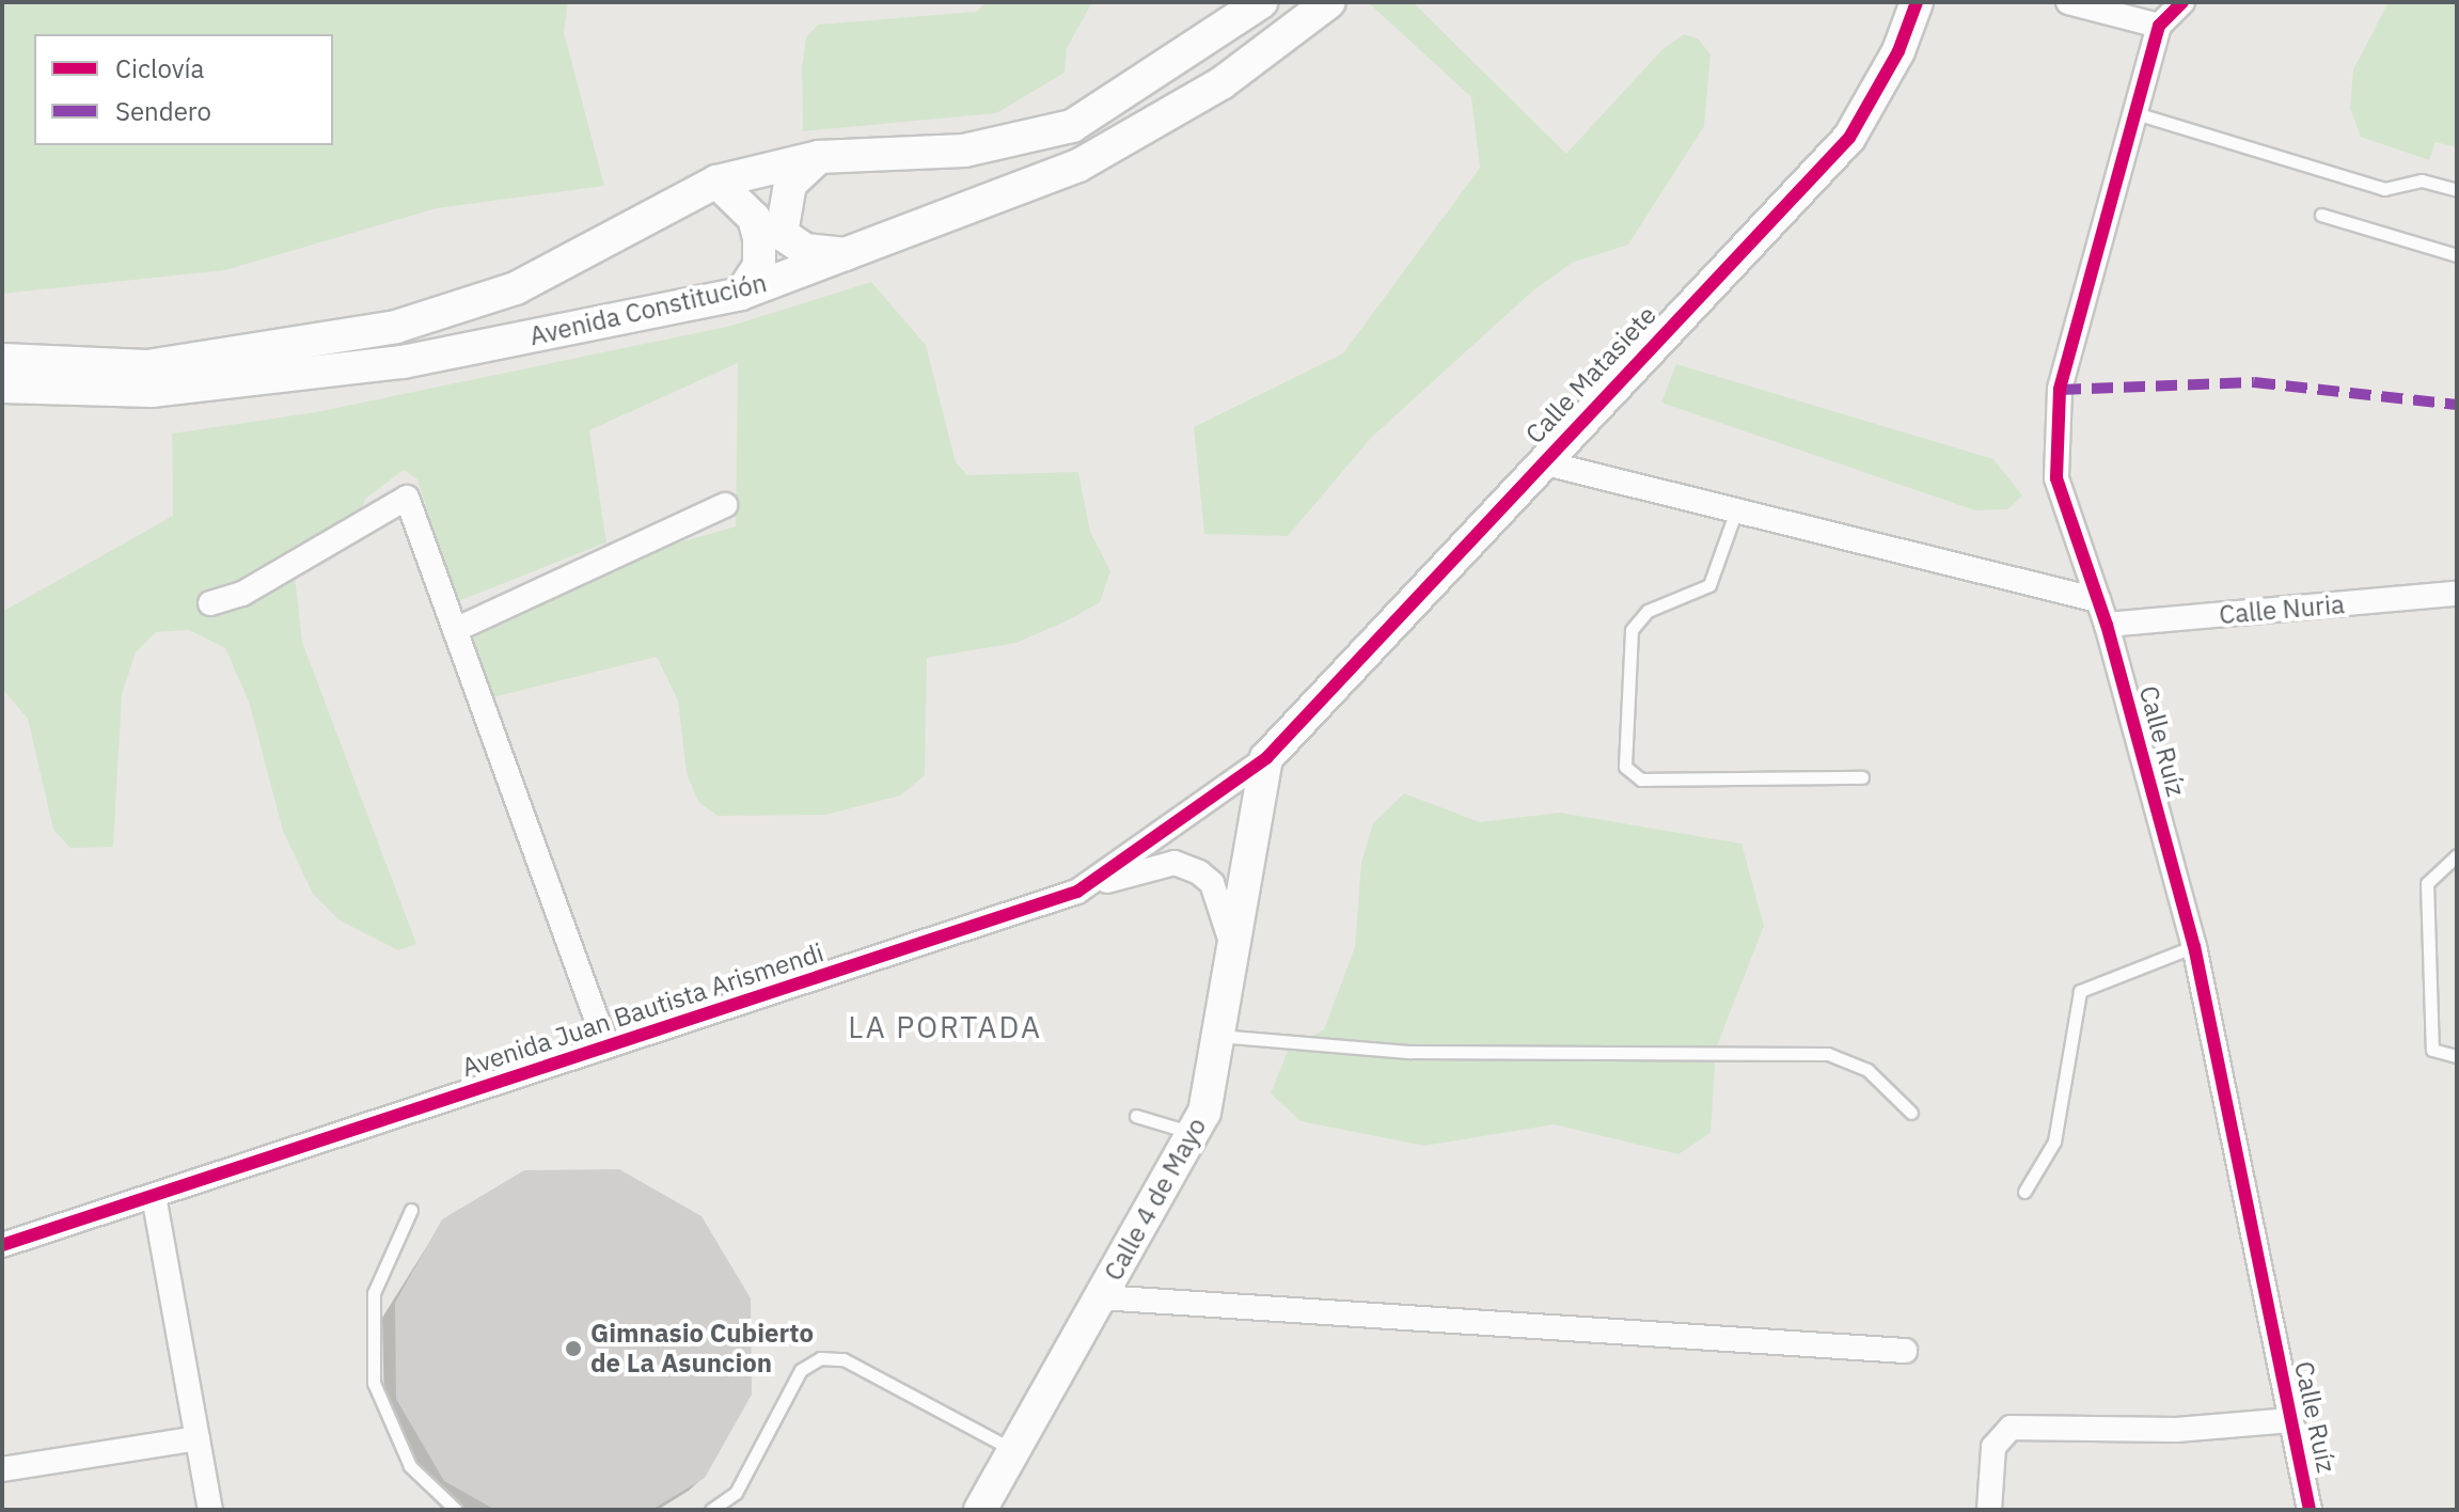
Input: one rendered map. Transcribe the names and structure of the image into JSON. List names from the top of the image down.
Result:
{
  "streets": {
    "street": [
      "Avenida Constitución",
      "Calle Matasiete",
      "Calle Nuria",
      "Calle Ruíz",
      "Avenida Juan Bautista Arismendi",
      "Calle 4 de Mayo"
    ]
  },
  "crossings": [
    ["Calle Matasiete", "Avenida Juan Bautista Arismendi"],
    ["Calle Matasiete", "Calle 4 de Mayo"],
    ["Calle Nuria", "Calle Ruíz"],
    ["Avenida Juan Bautista Arismendi", "Calle 4 de Mayo"]
  ],
  "districts": ["LA PORTADA"],
  "places": ["Gimnasio Cubierto de La Asuncion"],
  "legend": ["Ciclovía", "Sendero"]
}
